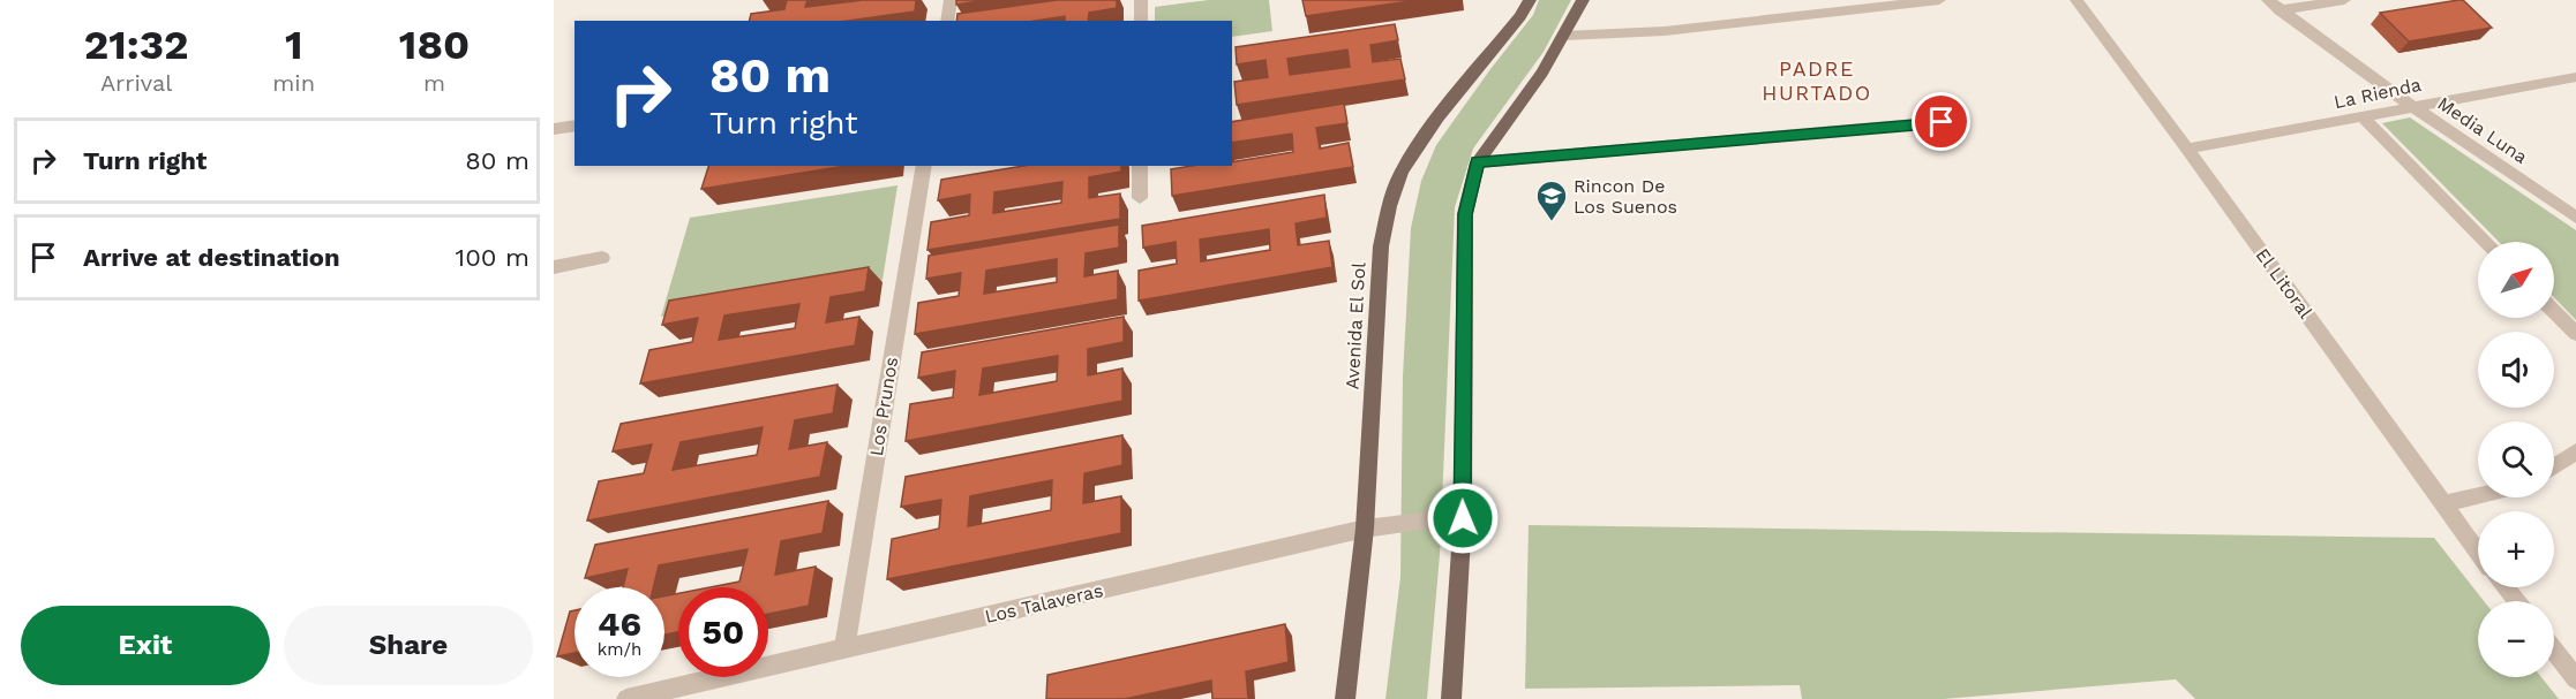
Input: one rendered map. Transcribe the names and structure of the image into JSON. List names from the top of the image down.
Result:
{
  "streets": {
    "main road": ["Avenida El Sol"],
    "street": [
      "La Rienda",
      "Media Luna",
      "El Litoral",
      "Los Prunos",
      "Los Talaveras"
    ]
  },
  "crossings": [
    ["La Rienda", "Media Luna"],
    ["La Rienda", "El Litoral"],
    ["Avenida El Sol", "Los Talaveras"],
    ["Los Prunos", "Los Talaveras"]
  ],
  "districts": ["PADRE HURTADO"],
  "places": {
    "school or university": ["Rincon De Los Suenos"]
  },
  "north": "top right",
  "page": {
    "eta": [
      "21:32",
      "Arrival",
      "1",
      "min",
      "180",
      "m"
    ],
    "turn": ["80 m", "Turn right"],
    "list": [
      {
        "name": "Turn right",
        "value": "80 m"
      },
      {
        "name": "Arrive at destination",
        "value": "100 m"
      }
    ],
    "map_buttons": ["+", "−"],
    "speed": "46 km/h",
    "limit": "50",
    "buttons": ["Exit", "Share"]
  }
}
